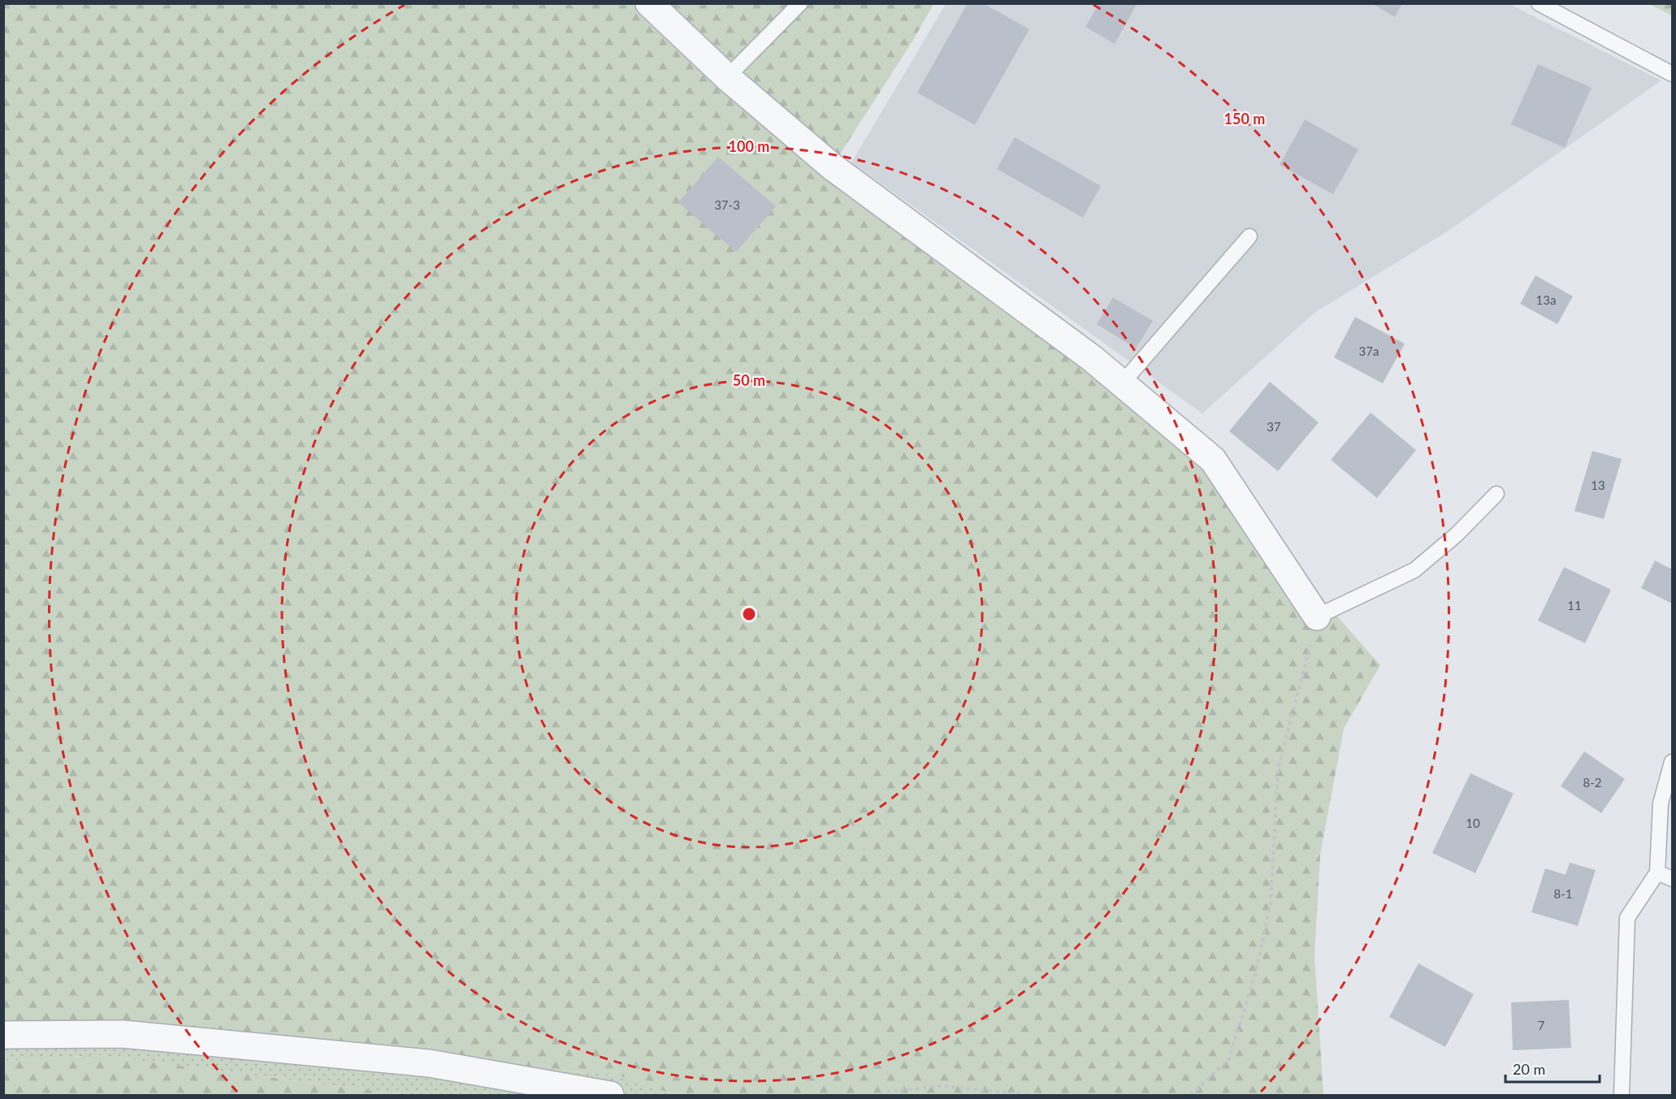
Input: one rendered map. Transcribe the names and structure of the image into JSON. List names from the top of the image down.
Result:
{
  "house_numbers": [
    "37-3",
    "13а",
    "37а",
    "37",
    "13",
    "11",
    "8-2",
    "10",
    "8-1",
    "7"
  ],
  "scale_bar": "20 m",
  "rings": ["150 m", "100 m", "50 m"]
}
